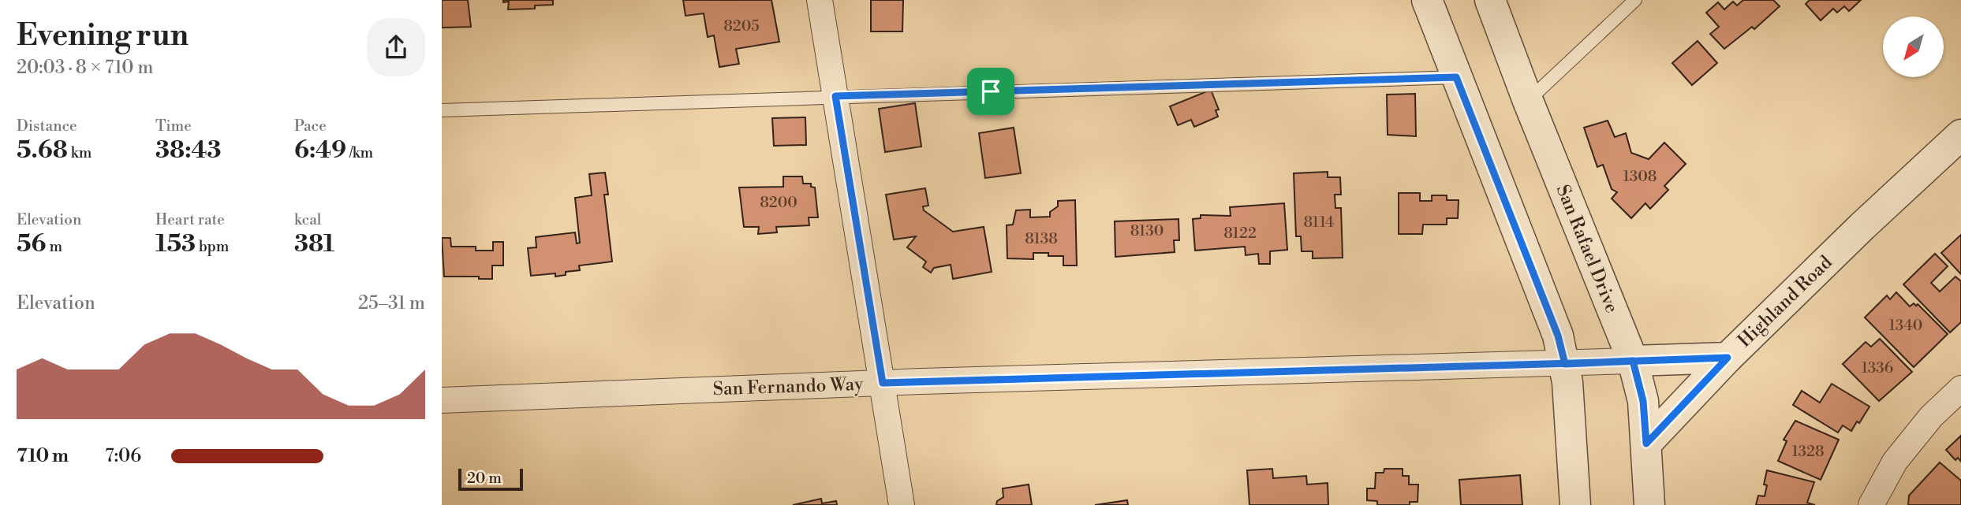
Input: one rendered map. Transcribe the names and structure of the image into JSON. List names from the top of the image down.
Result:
{
  "streets": {
    "street": ["San Rafael Drive", "Highland Road", "San Fernando Way"]
  },
  "crossings": [
    ["San Rafael Drive", "Highland Road"],
    ["Highland Road", "San Fernando Way"]
  ],
  "house_numbers": [
    "8205",
    "1308",
    "8200",
    "8114",
    "8130",
    "8122",
    "8138",
    "1340",
    "1336",
    "1328"
  ],
  "scale_bar": "20 m",
  "north": "bottom left",
  "page": {
    "heading": ["Evening run", "20:03 · 8 × 710 m"],
    "stats": [
      ["Distance", "5.68 km"],
      ["Time", "38:43"],
      ["Pace", "6:49 /km"],
      ["Elevation", "56 m"],
      ["Heart rate", "153 bpm"],
      ["kcal", "381"]
    ],
    "chart": ["Elevation", "25–31 m"],
    "list": [
      {
        "name": "710 m",
        "note": "7:06"
      }
    ],
    "scale": "20 m"
  }
}
